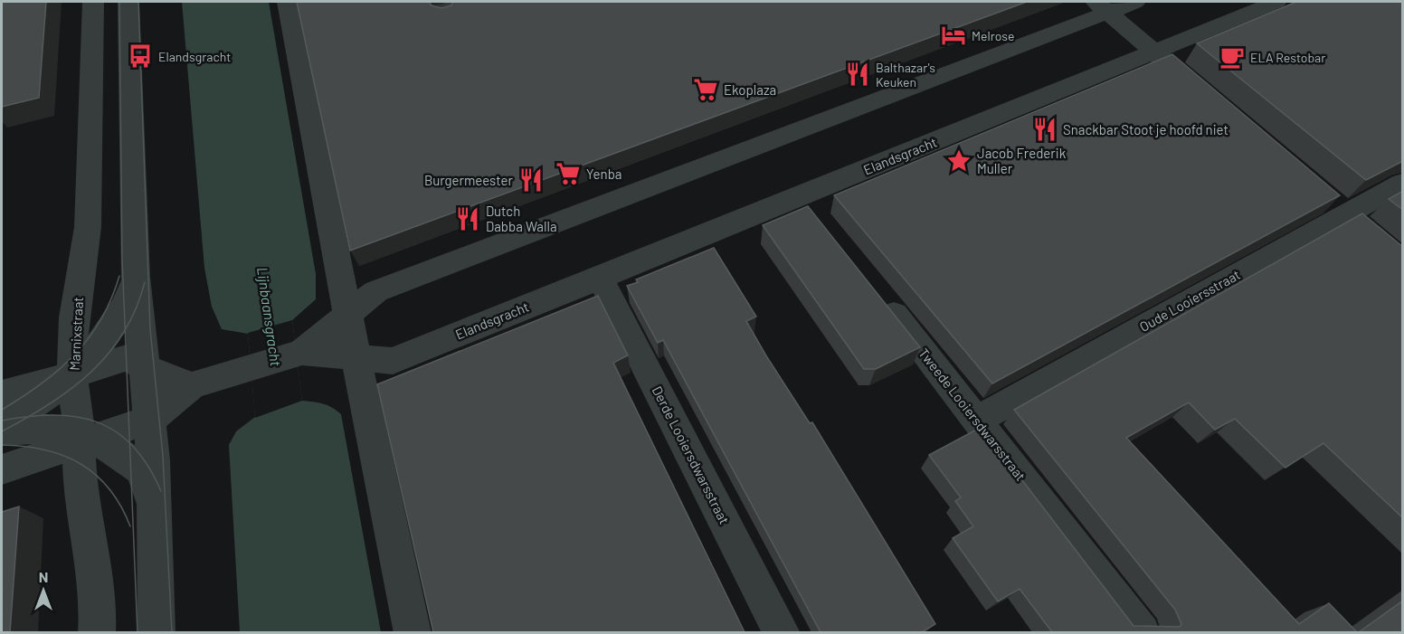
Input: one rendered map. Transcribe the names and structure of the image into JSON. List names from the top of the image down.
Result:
{
  "streets": {
    "street": [
      "Elandsgracht",
      "Oude Looiersstraat",
      "Marnixstraat",
      "Tweede Looiersdwarsstraat",
      "Derde Looiersdwarsstraat"
    ]
  },
  "crossings": [
    ["Elandsgracht", "Derde Looiersdwarsstraat"],
    ["Oude Looiersstraat", "Tweede Looiersdwarsstraat"]
  ],
  "water": ["Lijnbaansgracht"],
  "places": {
    "hotel": ["Melrose"],
    "bus stop": ["Elandsgracht"],
    "cafe": ["ELA Restobar"],
    "restaurant": [
      "Balthazar's Keuken",
      "Snackbar Stoot je hoofd niet",
      "Burgermeester",
      "Dutch Dabba Walla"
    ],
    "supermarket": ["Ekoplaza", "Yenba"],
    "place": ["Jacob Frederik Muller"]
  },
  "north": "top"
}
